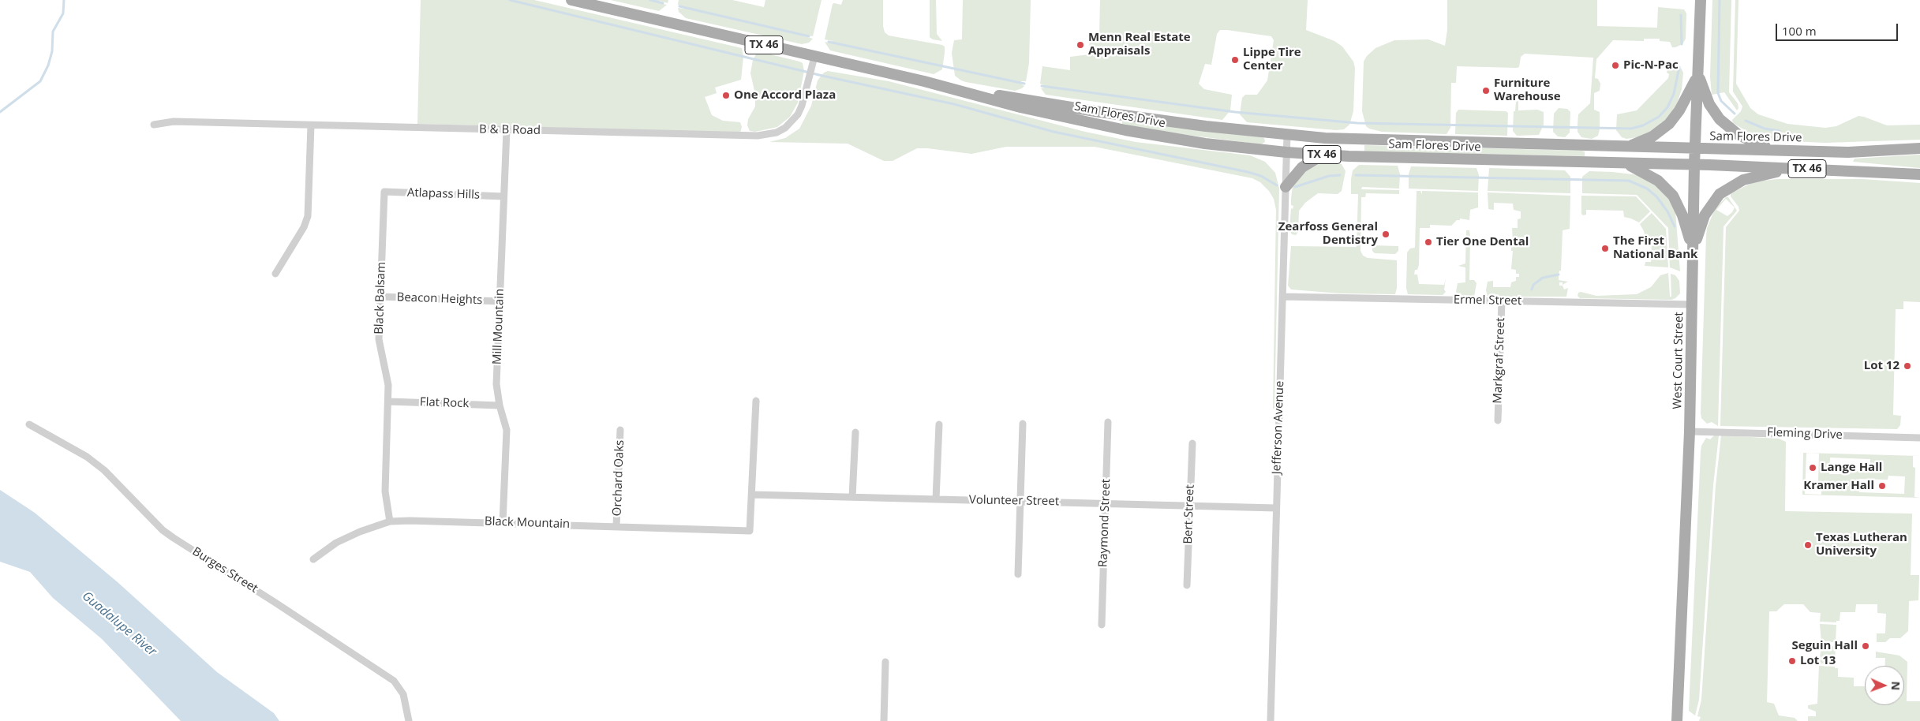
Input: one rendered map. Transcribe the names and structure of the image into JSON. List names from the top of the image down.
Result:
{
  "streets": {
    "main road": ["TX 46", "Sam Flores Drive", "West Court Street"],
    "street": [
      "B & B Road",
      "Atlapass Hills",
      "Black Balsam",
      "Beacon Heights",
      "Ermel Street",
      "Mill Mountain",
      "Markgraf Street",
      "Flat Rock",
      "Jefferson Avenue",
      "Fleming Drive",
      "Orchard Oaks",
      "Volunteer Street",
      "Bert Street",
      "Black Mountain",
      "Raymond Street",
      "Burges Street"
    ]
  },
  "crossings": [
    ["Sam Flores Drive", "B & B Road"],
    ["Sam Flores Drive", "West Court Street"],
    ["Sam Flores Drive", "Jefferson Avenue"],
    ["B & B Road", "Mill Mountain"],
    ["Atlapass Hills", "Black Balsam"],
    ["Atlapass Hills", "Mill Mountain"],
    ["Black Balsam", "Beacon Heights"],
    ["Black Balsam", "Flat Rock"],
    ["Black Balsam", "Black Mountain"],
    ["Beacon Heights", "Mill Mountain"],
    ["Ermel Street", "Markgraf Street"],
    ["Ermel Street", "West Court Street"],
    ["Ermel Street", "Jefferson Avenue"],
    ["Mill Mountain", "Flat Rock"],
    ["Mill Mountain", "Black Mountain"],
    ["West Court Street", "Fleming Drive"],
    ["Jefferson Avenue", "Volunteer Street"],
    ["Orchard Oaks", "Black Mountain"],
    ["Volunteer Street", "Bert Street"],
    ["Volunteer Street", "Black Mountain"],
    ["Volunteer Street", "Raymond Street"]
  ],
  "water": ["Guadalupe River"],
  "places": [
    "Menn Real Estate Appraisals",
    "Lippe Tire Center",
    "Pic-N-Pac",
    "Furniture Warehouse",
    "One Accord Plaza",
    "Zearfoss General Dentistry",
    "Tier One Dental",
    "The First National Bank",
    "Lot 12",
    "Lange Hall",
    "Kramer Hall",
    "Texas Lutheran University",
    "Seguin Hall",
    "Lot 13"
  ],
  "scale_bar": "100 m",
  "north": "right"
}
